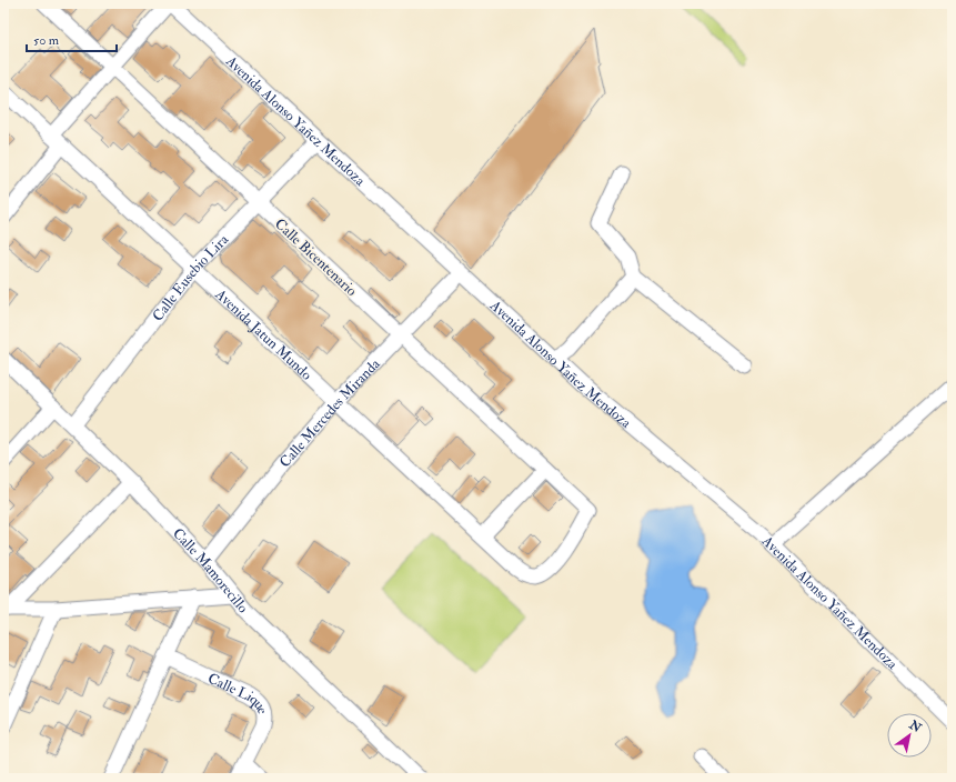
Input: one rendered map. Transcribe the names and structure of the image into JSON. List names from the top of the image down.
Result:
{
  "streets": {
    "street": [
      "Avenida Alonso Yañez Mendoza",
      "Calle Bicentenario",
      "Calle Eusebio Lira",
      "Avenida Jatun Mundo",
      "Calle Mercedes Miranda",
      "Calle Mamorecillo",
      "Calle Lique"
    ]
  },
  "crossings": [
    ["Avenida Alonso Yañez Mendoza", "Calle Eusebio Lira"],
    ["Avenida Alonso Yañez Mendoza", "Calle Mercedes Miranda"],
    ["Calle Bicentenario", "Calle Eusebio Lira"],
    ["Calle Bicentenario", "Avenida Jatun Mundo"],
    ["Calle Bicentenario", "Calle Mercedes Miranda"],
    ["Calle Eusebio Lira", "Avenida Jatun Mundo"],
    ["Calle Eusebio Lira", "Calle Mamorecillo"],
    ["Avenida Jatun Mundo", "Calle Mercedes Miranda"],
    ["Calle Mercedes Miranda", "Calle Mamorecillo"]
  ],
  "scale_bar": "50 m",
  "north": "top right"
}
